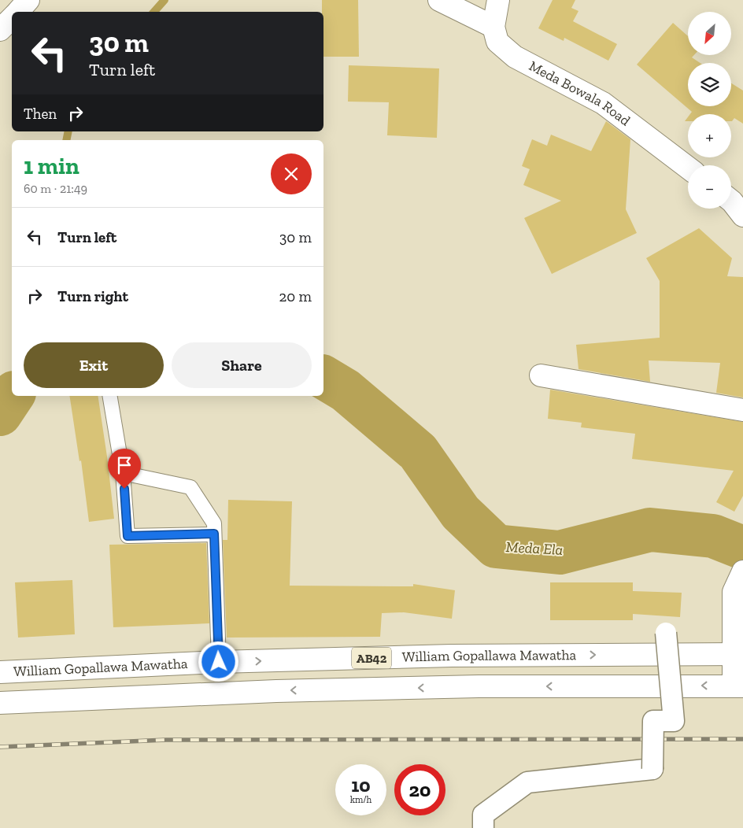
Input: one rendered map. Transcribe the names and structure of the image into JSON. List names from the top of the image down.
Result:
{
  "streets": {
    "main road": ["Meda Bowala Road", "William Gopallawa Mawatha", "AB42"]
  },
  "water": ["Meda Ela"],
  "north": "bottom left",
  "page": {
    "map_buttons": ["+", "−"],
    "turn": ["30 m", "Turn left"],
    "then": "Then",
    "heading": ["1 min", "60 m · 21:49"],
    "list": [
      {
        "name": "Turn left",
        "value": "30 m"
      },
      {
        "name": "Turn right",
        "value": "20 m"
      }
    ],
    "buttons": ["Exit", "Share"],
    "speed": "10 km/h",
    "limit": "20"
  }
}
